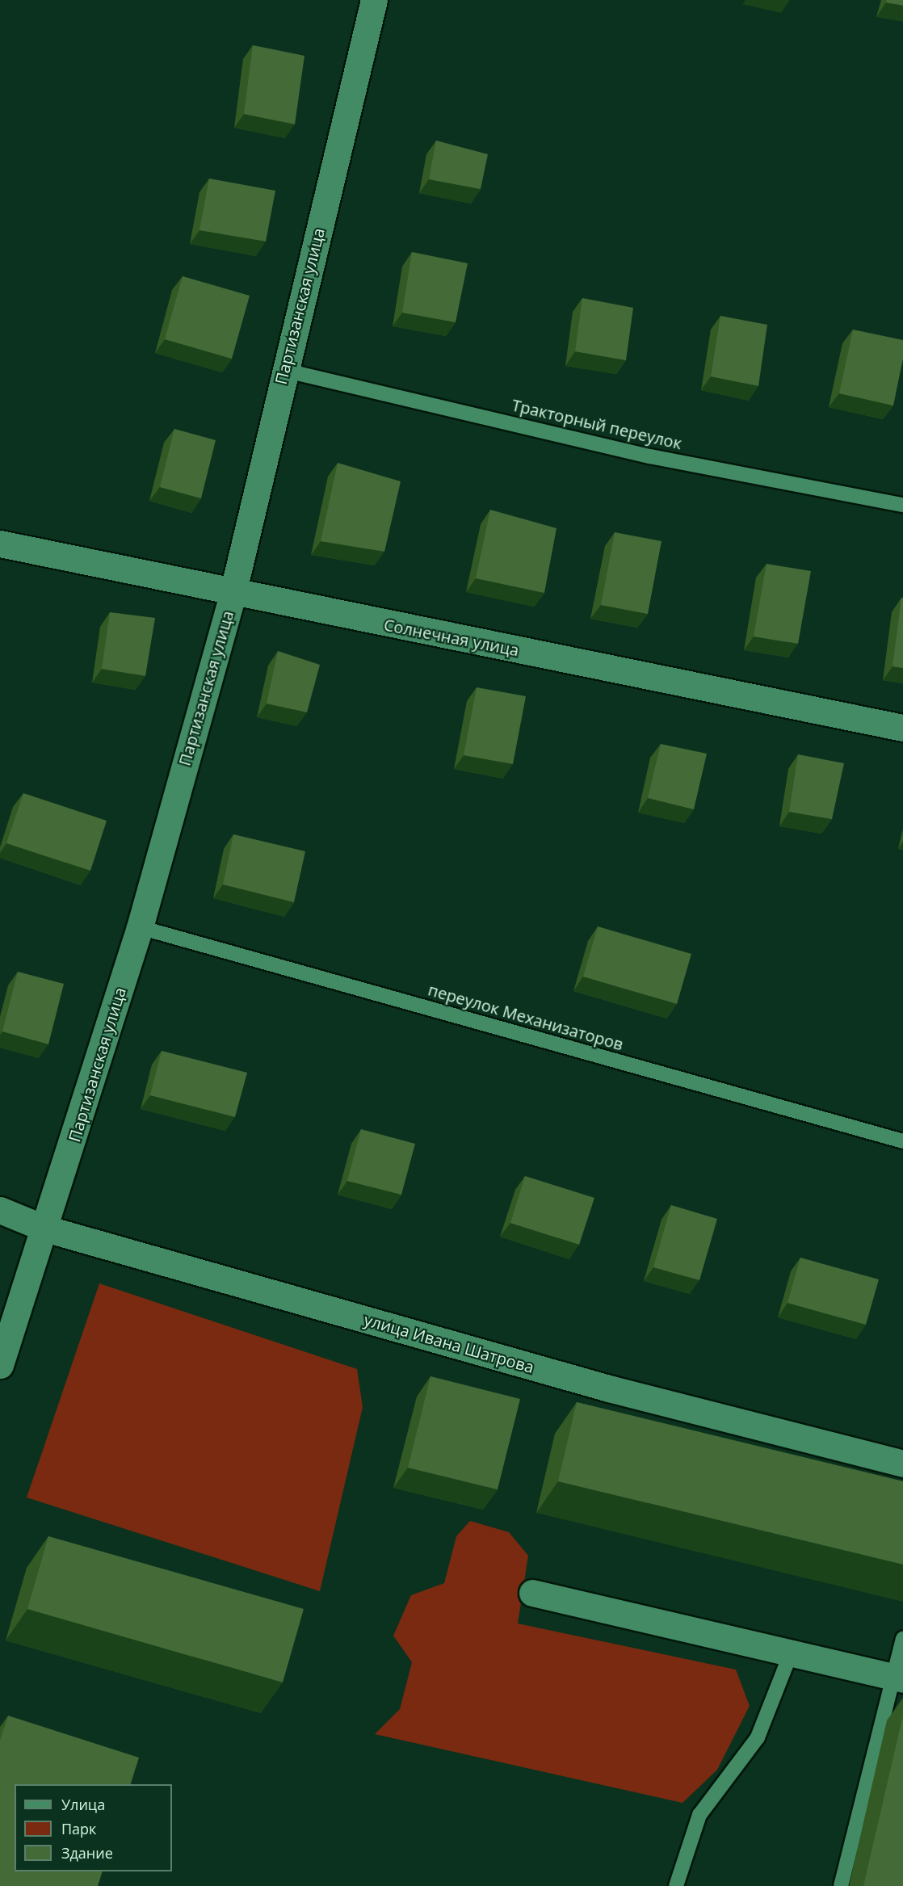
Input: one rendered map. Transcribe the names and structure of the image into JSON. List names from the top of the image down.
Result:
{
  "streets": {
    "street": ["Партизанская улица", "Солнечная улица", "улица Ивана Шатрова"],
    "lane": ["Тракторный переулок", "переулок Механизаторов"]
  },
  "crossings": [
    ["Партизанская улица", "Тракторный переулок"],
    ["Партизанская улица", "Солнечная улица"],
    ["Партизанская улица", "переулок Механизаторов"],
    ["Партизанская улица", "улица Ивана Шатрова"]
  ],
  "legend": ["Улица", "Парк", "Здание"]
}
